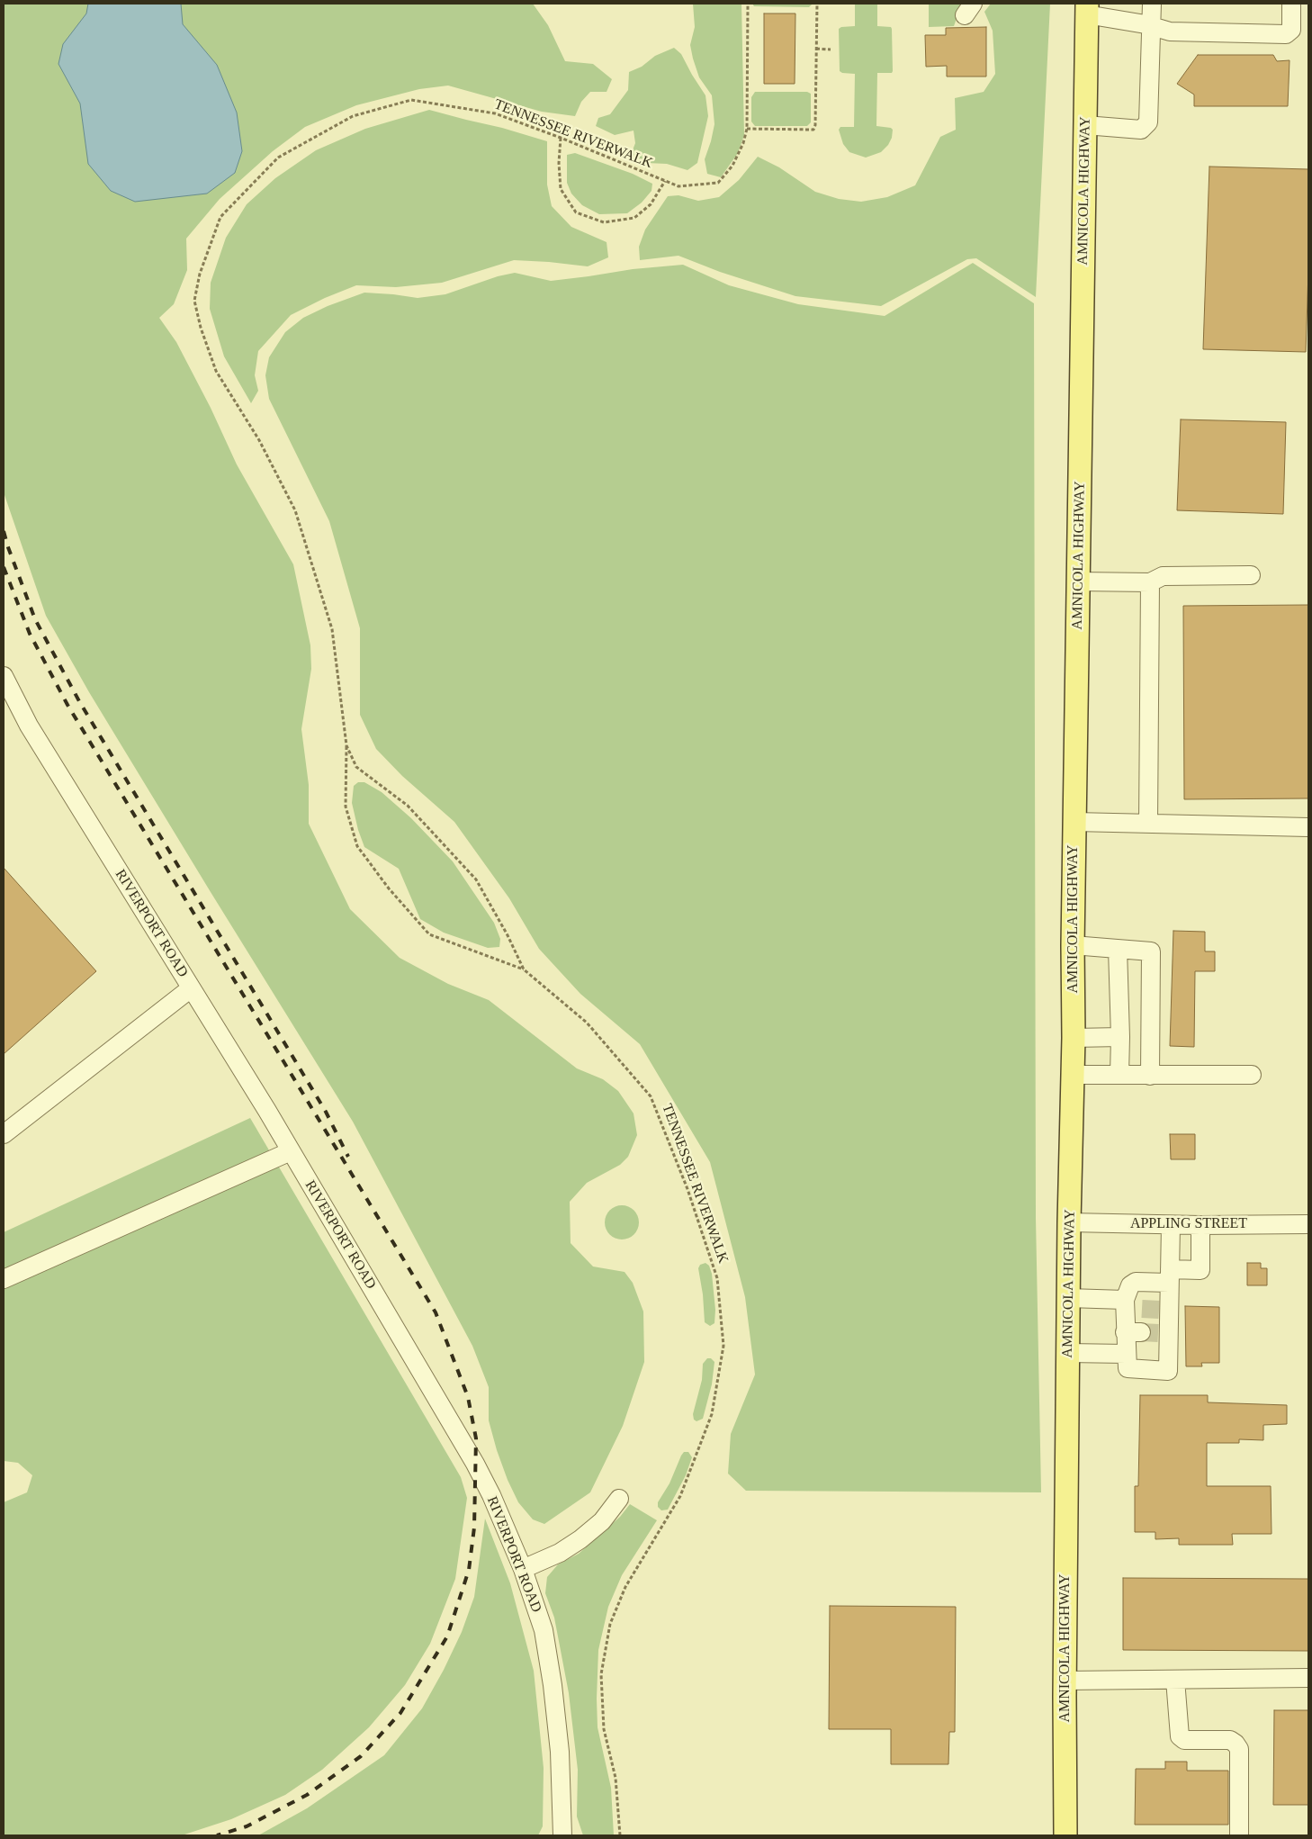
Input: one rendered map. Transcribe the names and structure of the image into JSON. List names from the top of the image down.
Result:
{
  "streets": {
    "main road": ["AMNICOLA HIGHWAY"],
    "street": ["RIVERPORT ROAD", "APPLING STREET"],
    "path": ["TENNESSEE RIVERWALK"]
  },
  "crossings": [
    ["AMNICOLA HIGHWAY", "APPLING STREET"]
  ]
}
